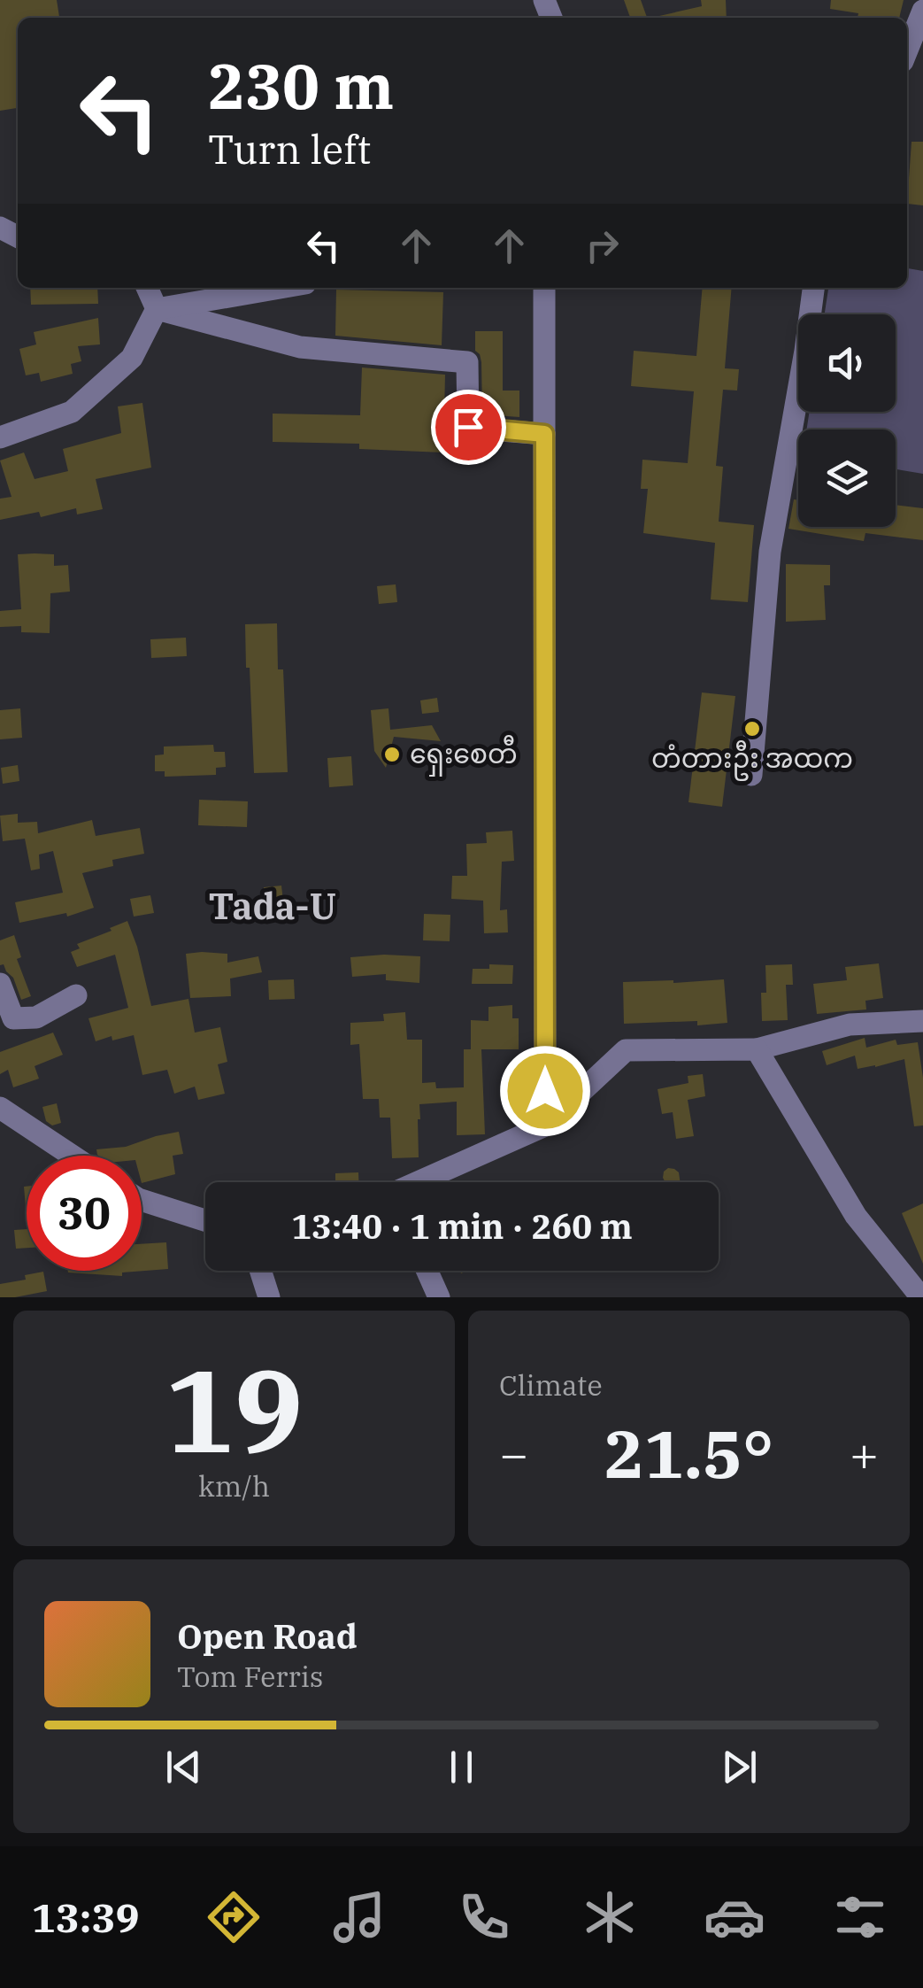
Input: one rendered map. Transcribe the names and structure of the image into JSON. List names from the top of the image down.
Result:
{
  "districts": ["Tada-U"],
  "places": ["တံတားဦး အထက", "ရှေးစေတီ"],
  "page": {
    "turn": ["230 m", "Turn left"],
    "limit": "30",
    "trip": "13:40 · 1 min · 260 m",
    "tile": [
      ["19", "km/h"],
      "Climate"
    ],
    "heat": ["−", "21.5°", "+"],
    "song": ["Open Road", "Tom Ferris"],
    "tabs": "13:39"
  }
}
